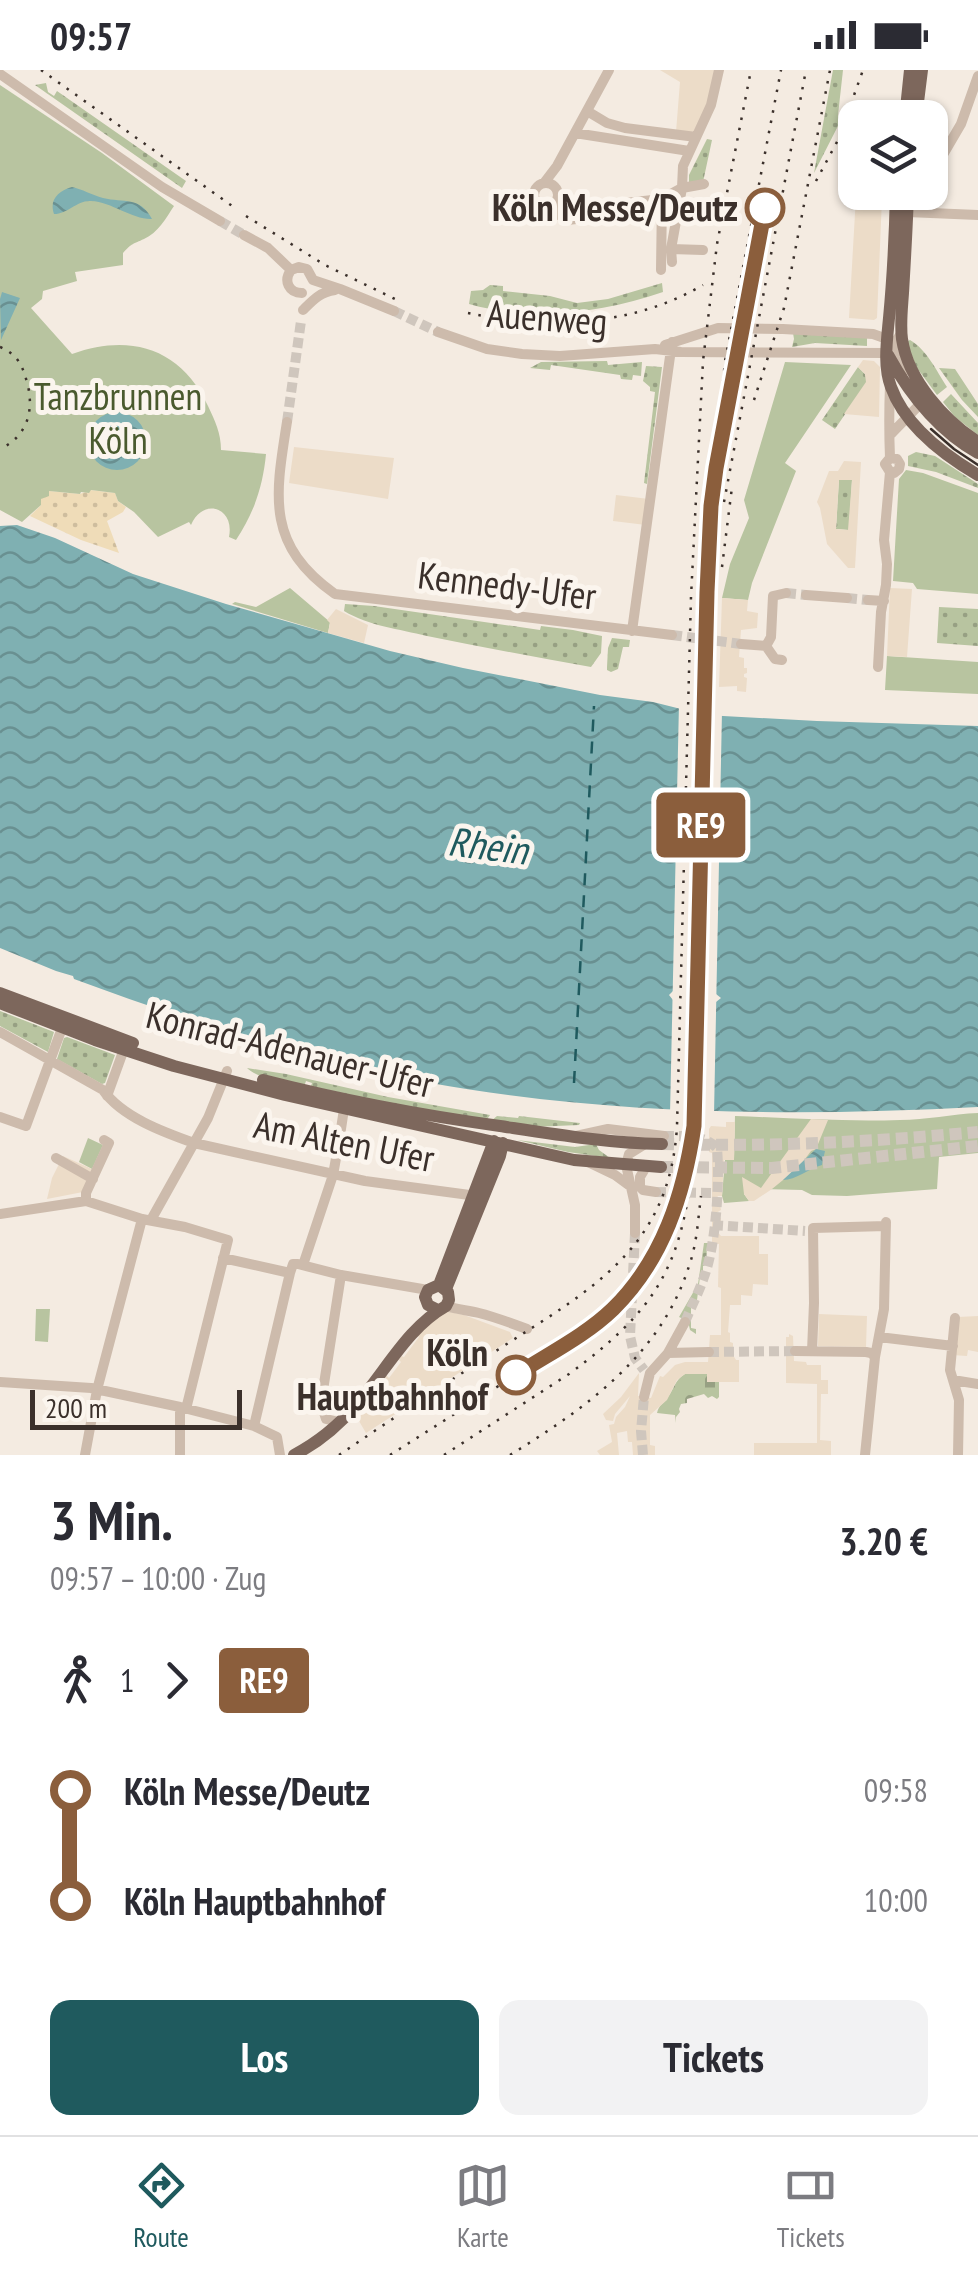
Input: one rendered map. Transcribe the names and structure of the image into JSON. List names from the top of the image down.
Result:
{
  "streets": {
    "main road": ["Konrad-Adenauer-Ufer"],
    "street": ["Auenweg", "Kennedy-Ufer", "Am Alten Ufer"]
  },
  "crossings": [
    ["Konrad-Adenauer-Ufer", "Am Alten Ufer"]
  ],
  "water": ["Rhein"],
  "parks": ["Tanzbrunnen Köln"],
  "places": ["Köln Messe/Deutz", "Köln Hauptbahnhof"],
  "scale_bar": "200 m",
  "page": {
    "status": "09:57",
    "on_map": "RE9",
    "scale": "200 m",
    "heading": ["3 Min.", "09:57 – 10:00 · Zug", "3.20 €"],
    "legs": ["1", "RE9"],
    "list": [
      {
        "name": "Köln Messe/Deutz",
        "value": "09:58"
      },
      {
        "name": "Köln Hauptbahnhof",
        "value": "10:00"
      }
    ],
    "buttons": ["Los", "Tickets"],
    "tabs": ["Route", "Karte", "Tickets"]
  }
}
